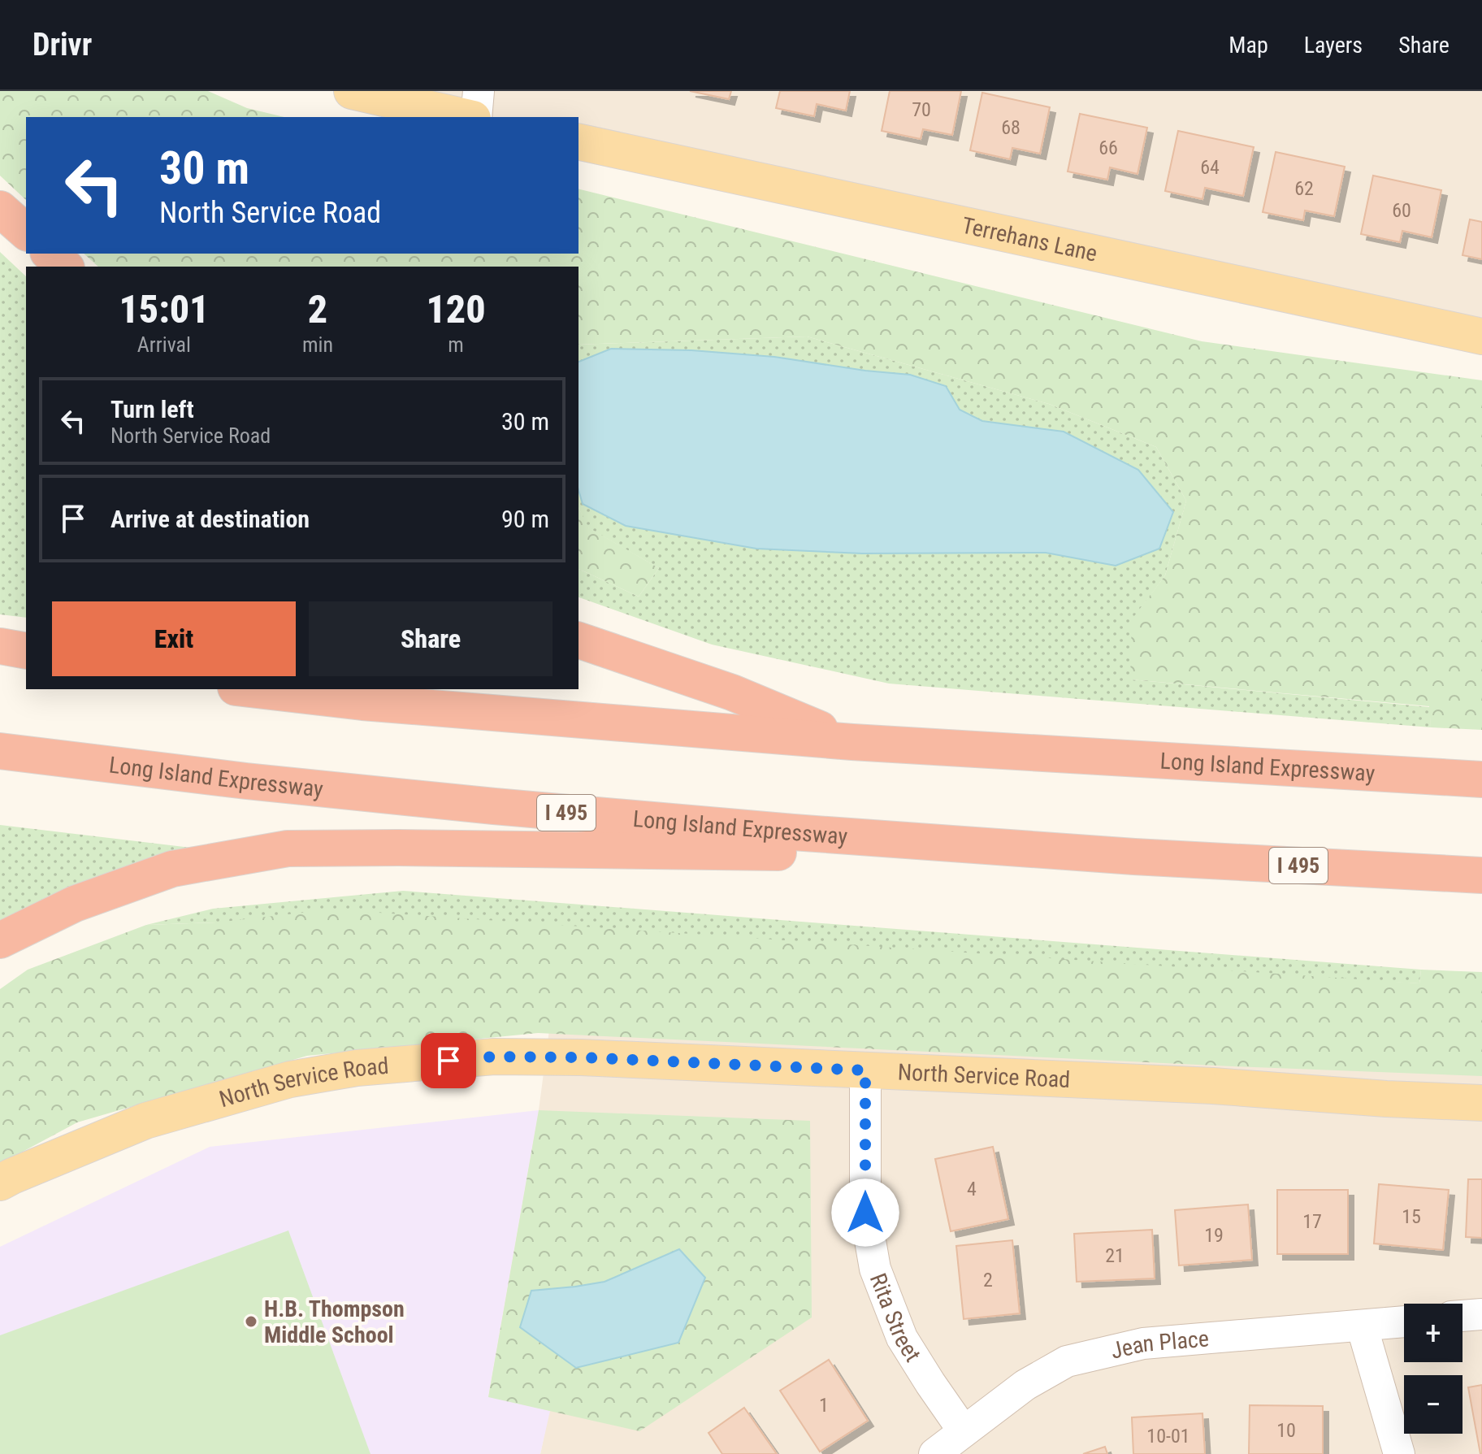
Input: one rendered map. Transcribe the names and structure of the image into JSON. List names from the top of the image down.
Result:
{
  "streets": {
    "highway": ["Long Island Expressway", "I 495"],
    "main road": ["Terrehans Lane", "North Service Road"],
    "street": ["Rita Street", "Jean Place"]
  },
  "crossings": [
    ["North Service Road", "Rita Street"],
    ["Rita Street", "Jean Place"]
  ],
  "places": ["H.B. Thompson Middle School"],
  "house_numbers": [
    "70",
    "68",
    "66",
    "64",
    "62",
    "60",
    "4",
    "15",
    "17",
    "19",
    "21",
    "2",
    "1",
    "10",
    "10-01"
  ],
  "page": {
    "header": "Drivr",
    "nav": ["Map", "Layers", "Share"],
    "turn": ["30 m", "North Service Road"],
    "eta": [
      "15:01",
      "Arrival",
      "2",
      "min",
      "120",
      "m"
    ],
    "list": [
      {
        "name": "Turn left",
        "note": "North Service Road",
        "value": "30 m"
      },
      {
        "name": "Arrive at destination",
        "value": "90 m"
      }
    ],
    "buttons": ["Exit", "Share"],
    "map_buttons": ["+", "−"]
  }
}
